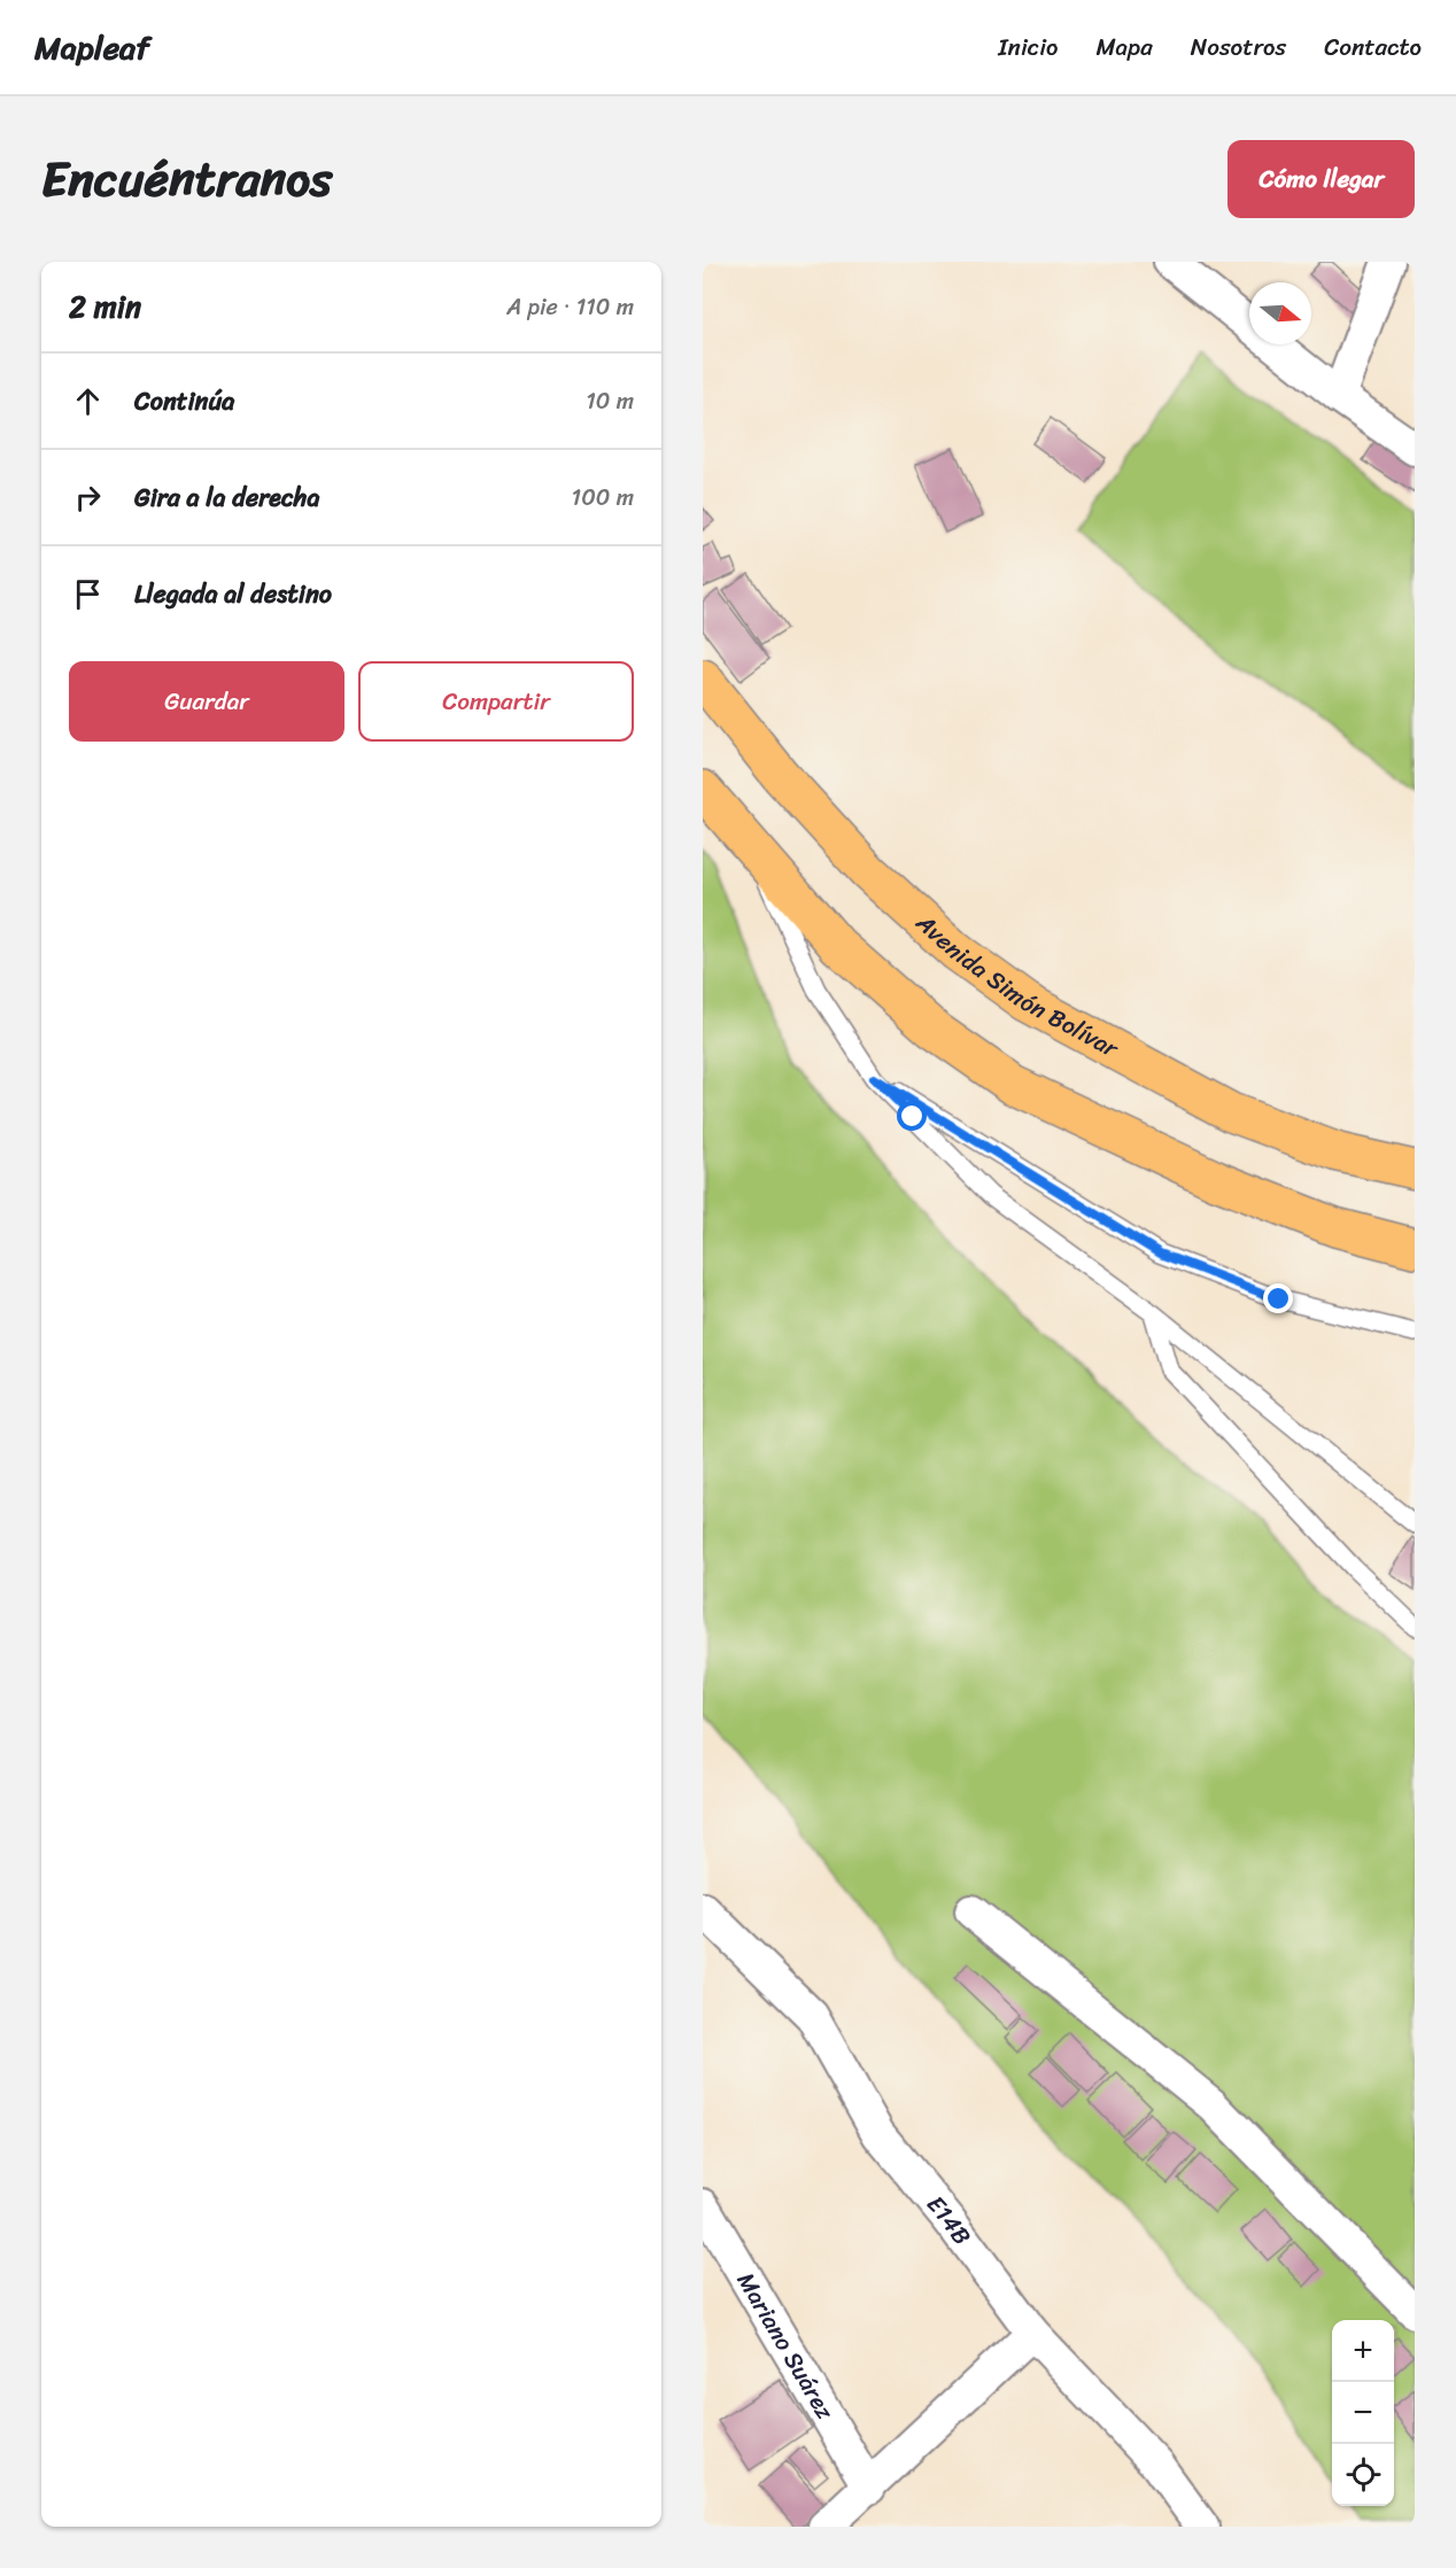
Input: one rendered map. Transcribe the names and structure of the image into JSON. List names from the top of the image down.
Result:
{
  "streets": {
    "highway": ["Avenida Simón Bolívar"],
    "street": ["E14B", "Mariano Suárez"]
  },
  "north": "right",
  "page": {
    "header": "Mapleaf",
    "nav": [
      "Inicio",
      "Mapa",
      "Nosotros",
      "Contacto"
    ],
    "title": "Encuéntranos",
    "buttons": [
      "Cómo llegar",
      ["Guardar", "Compartir"]
    ],
    "heading": ["2 min", "A pie · 110 m"],
    "list": [
      ["Continúa", "10 m"],
      ["Gira a la derecha", "100 m"],
      "Llegada al destino"
    ],
    "map_buttons": ["+", "−"]
  }
}
